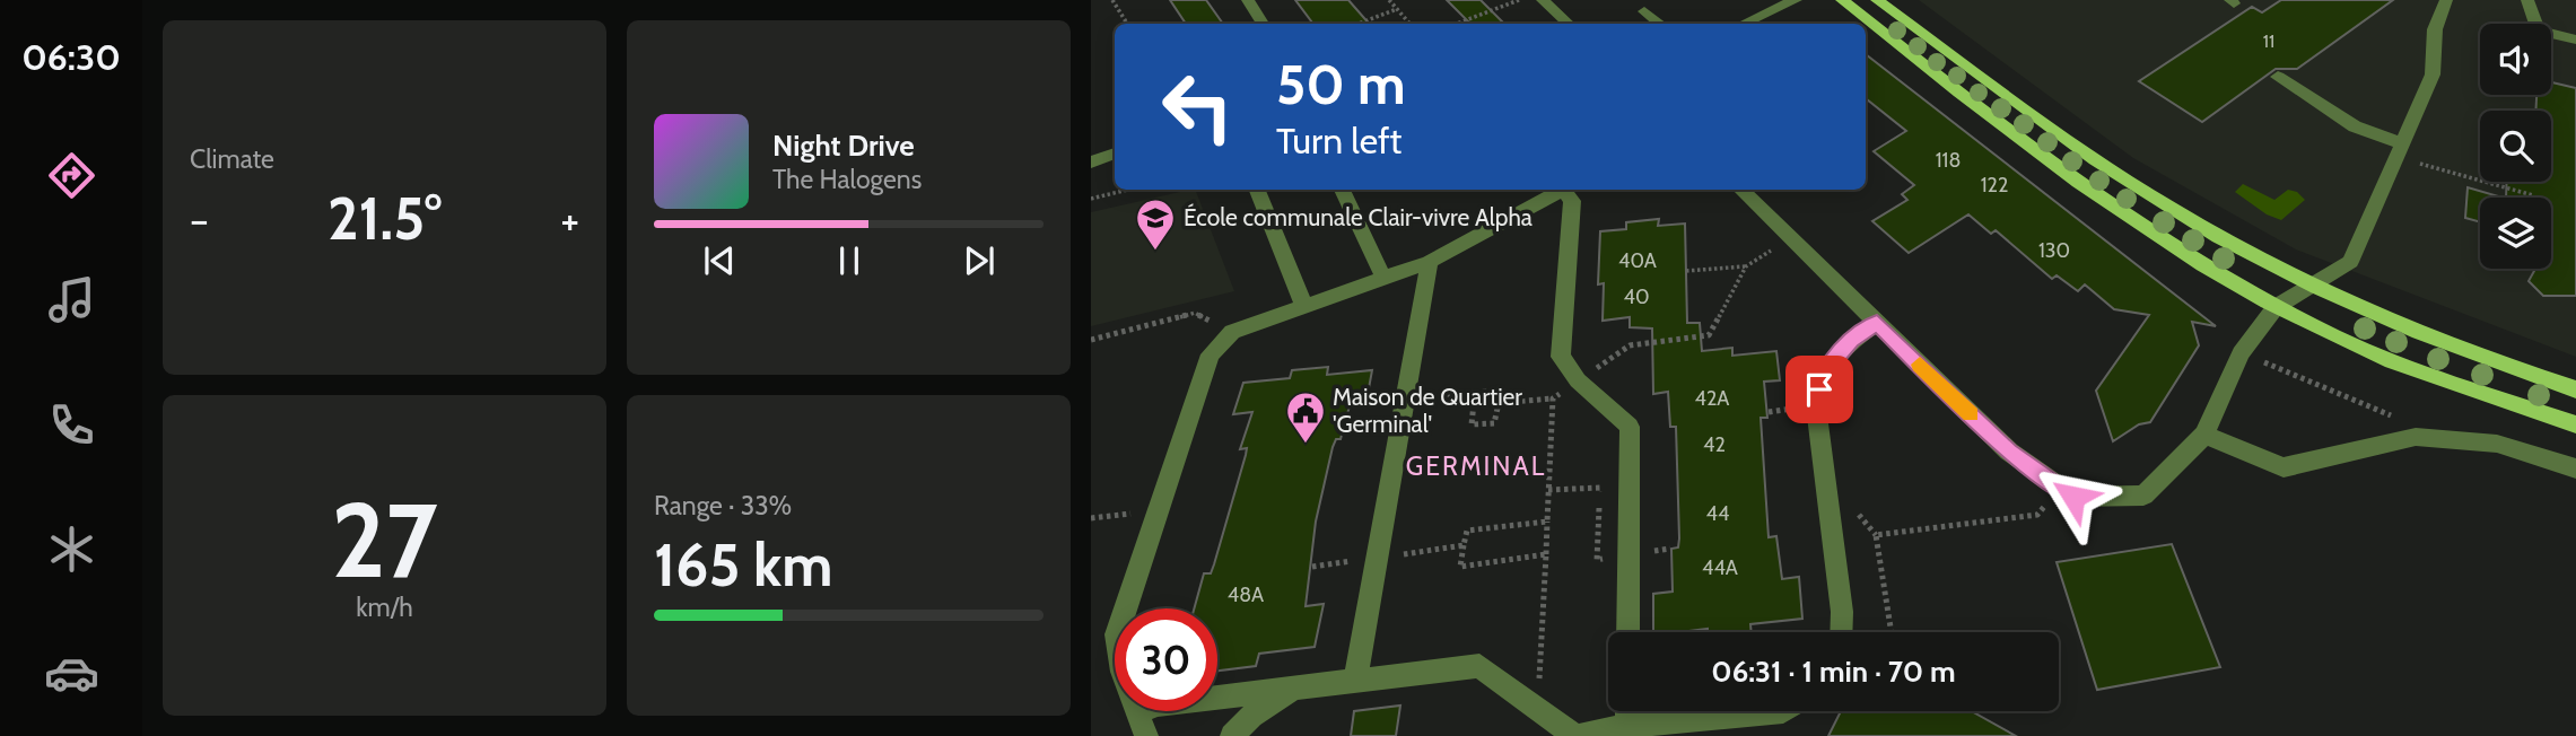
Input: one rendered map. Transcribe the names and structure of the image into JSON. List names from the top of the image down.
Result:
{
  "districts": ["GERMINAL"],
  "places": {
    "school or university": ["École communale Clair-vivre Alpha"],
    "public building": ["Maison de Quartier 'Germinal'"]
  },
  "house_numbers": [
    "11",
    "118",
    "122",
    "130",
    "40A",
    "40",
    "42A",
    "42",
    "44",
    "44A",
    "48A"
  ],
  "page": {
    "tabs": "06:30",
    "tile": [
      "Climate",
      ["27", "km/h"],
      ["Range · 33%", "165 km"]
    ],
    "turn": ["50 m", "Turn left"],
    "song": ["Night Drive", "The Halogens"],
    "heat": ["−", "21.5°", "+"],
    "limit": "30",
    "trip": "06:31 · 1 min · 70 m"
  }
}
